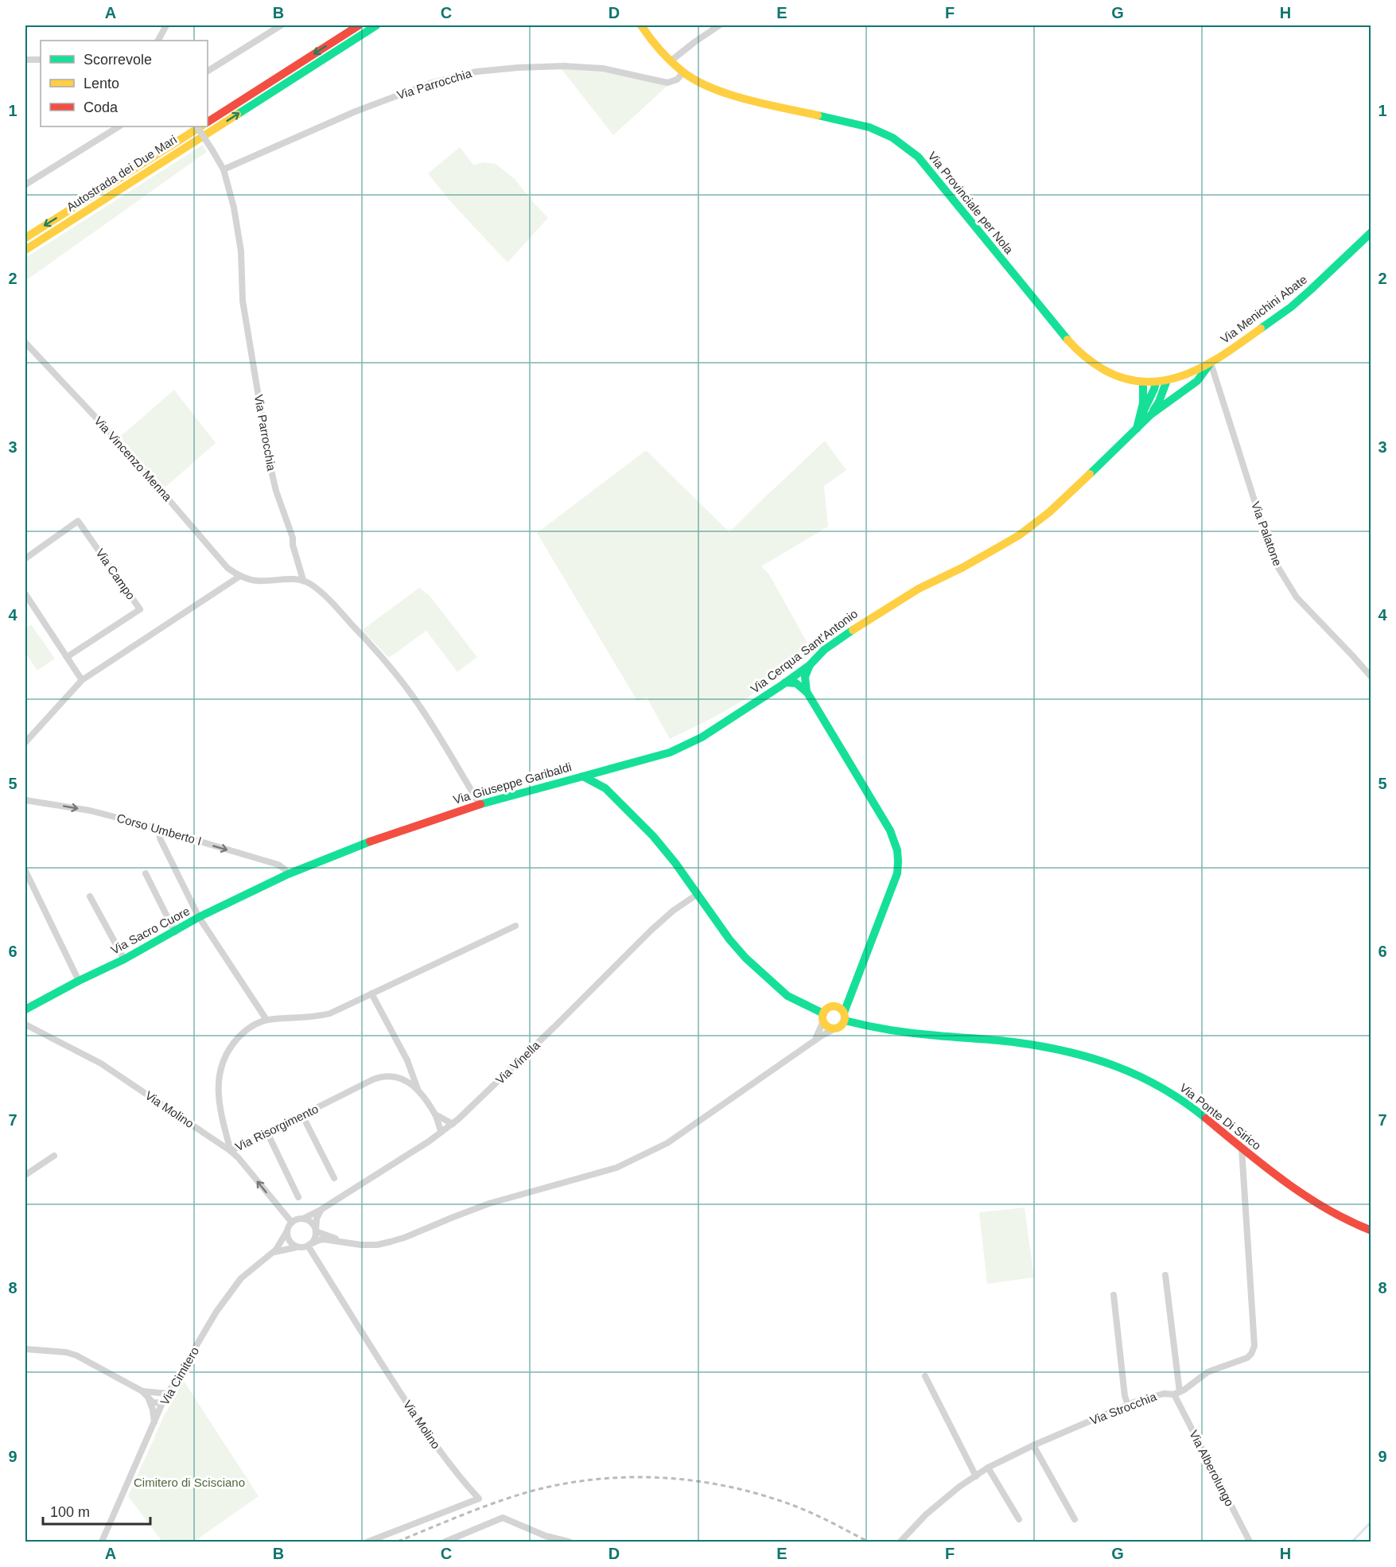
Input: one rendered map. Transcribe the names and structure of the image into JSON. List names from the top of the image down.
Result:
{
  "streets": {
    "main road": [
      "Autostrada dei Due Mari",
      "Via Provinciale per Nola",
      "Via Menichini Abate",
      "Via Cerqua Sant'Antonio",
      "Via Giuseppe Garibaldi",
      "Via Sacro Cuore",
      "Via Ponte Di Sirico"
    ],
    "street": [
      "Via Parrocchia",
      "Via Vincenzo Menna",
      "Via Palatone",
      "Via Campo",
      "Corso Umberto I",
      "Via Vinella",
      "Via Molino",
      "Via Risorgimento",
      "Via Cimitero",
      "Via Strocchia",
      "Via Alberolungo"
    ]
  },
  "crossings": [
    ["Via Parrocchia", "Via Provinciale per Nola"],
    ["Via Provinciale per Nola", "Via Menichini Abate"],
    ["Via Provinciale per Nola", "Via Palatone"],
    ["Via Provinciale per Nola", "Via Cerqua Sant'Antonio"],
    ["Via Menichini Abate", "Via Palatone"],
    ["Via Menichini Abate", "Via Cerqua Sant'Antonio"],
    ["Via Palatone", "Via Cerqua Sant'Antonio"],
    ["Via Cerqua Sant'Antonio", "Via Giuseppe Garibaldi"],
    ["Via Giuseppe Garibaldi", "Corso Umberto I"],
    ["Via Giuseppe Garibaldi", "Via Sacro Cuore"],
    ["Via Giuseppe Garibaldi", "Via Vinella"],
    ["Via Giuseppe Garibaldi", "Via Ponte Di Sirico"],
    ["Corso Umberto I", "Via Sacro Cuore"],
    ["Via Vinella", "Via Molino"],
    ["Via Molino", "Via Risorgimento"],
    ["Via Ponte Di Sirico", "Via Strocchia"],
    ["Via Strocchia", "Via Alberolungo"]
  ],
  "one_way": ["Corso Umberto I"],
  "parks": ["Cimitero di Scisciano"],
  "legend": ["Scorrevole", "Lento", "Coda"],
  "scale_bar": "100 m",
  "grid": {
    "columns": [
      "A",
      "B",
      "C",
      "D",
      "E",
      "F",
      "G",
      "H"
    ],
    "rows": [
      "1",
      "2",
      "3",
      "4",
      "5",
      "6",
      "7",
      "8",
      "9"
    ]
  }
}
